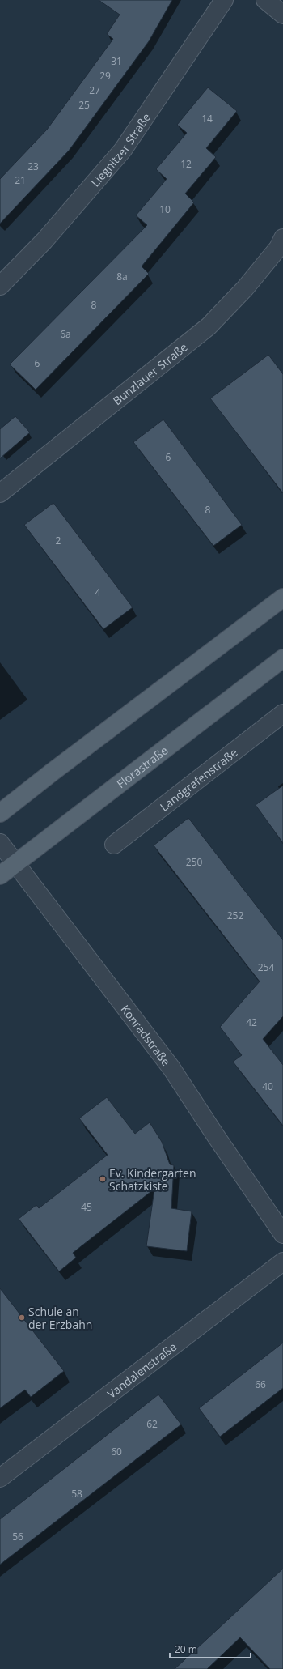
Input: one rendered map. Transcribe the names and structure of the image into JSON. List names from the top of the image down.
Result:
{
  "streets": {
    "main road": ["Florastraße"],
    "street": [
      "Liegnitzer Straße",
      "Bunzlauer Straße",
      "Landgrafenstraße",
      "Konradstraße",
      "Vandalenstraße"
    ]
  },
  "crossings": [
    ["Florastraße", "Konradstraße"]
  ],
  "places": ["Ev. Kindergarten Schatzkiste", "Schule an der Erzbahn"],
  "house_numbers": [
    "31",
    "29",
    "27",
    "25",
    "14",
    "12",
    "23",
    "21",
    "10",
    "8a",
    "8",
    "6a",
    "6",
    "6",
    "8",
    "2",
    "4",
    "250",
    "252",
    "254",
    "42",
    "40",
    "45",
    "66",
    "62",
    "60",
    "58",
    "56"
  ],
  "scale_bar": "20 m"
}
